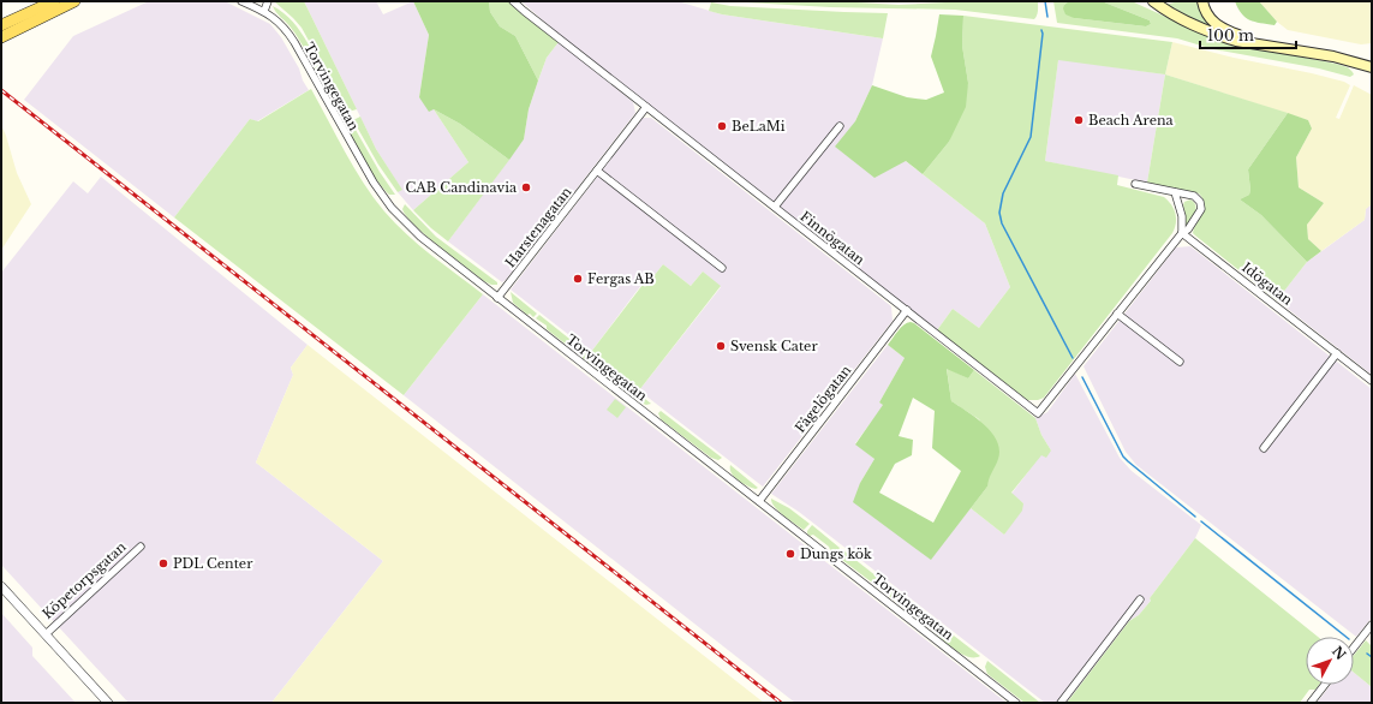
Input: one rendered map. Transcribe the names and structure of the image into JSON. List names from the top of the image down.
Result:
{
  "streets": {
    "street": [
      "Torvingegatan",
      "Harstenagatan",
      "Finnögatan",
      "Idögatan",
      "Fågelögatan",
      "Köpetorpsgatan"
    ]
  },
  "crossings": [
    ["Torvingegatan", "Harstenagatan"],
    ["Torvingegatan", "Fågelögatan"],
    ["Harstenagatan", "Finnögatan"],
    ["Finnögatan", "Idögatan"],
    ["Finnögatan", "Fågelögatan"]
  ],
  "places": [
    "Beach Arena",
    "BeLaMi",
    "CAB Candinavia",
    "Fergas AB",
    "Svensk Cater",
    "Dungs kök",
    "PDL Center"
  ],
  "scale_bar": "100 m",
  "north": "top right"
}
